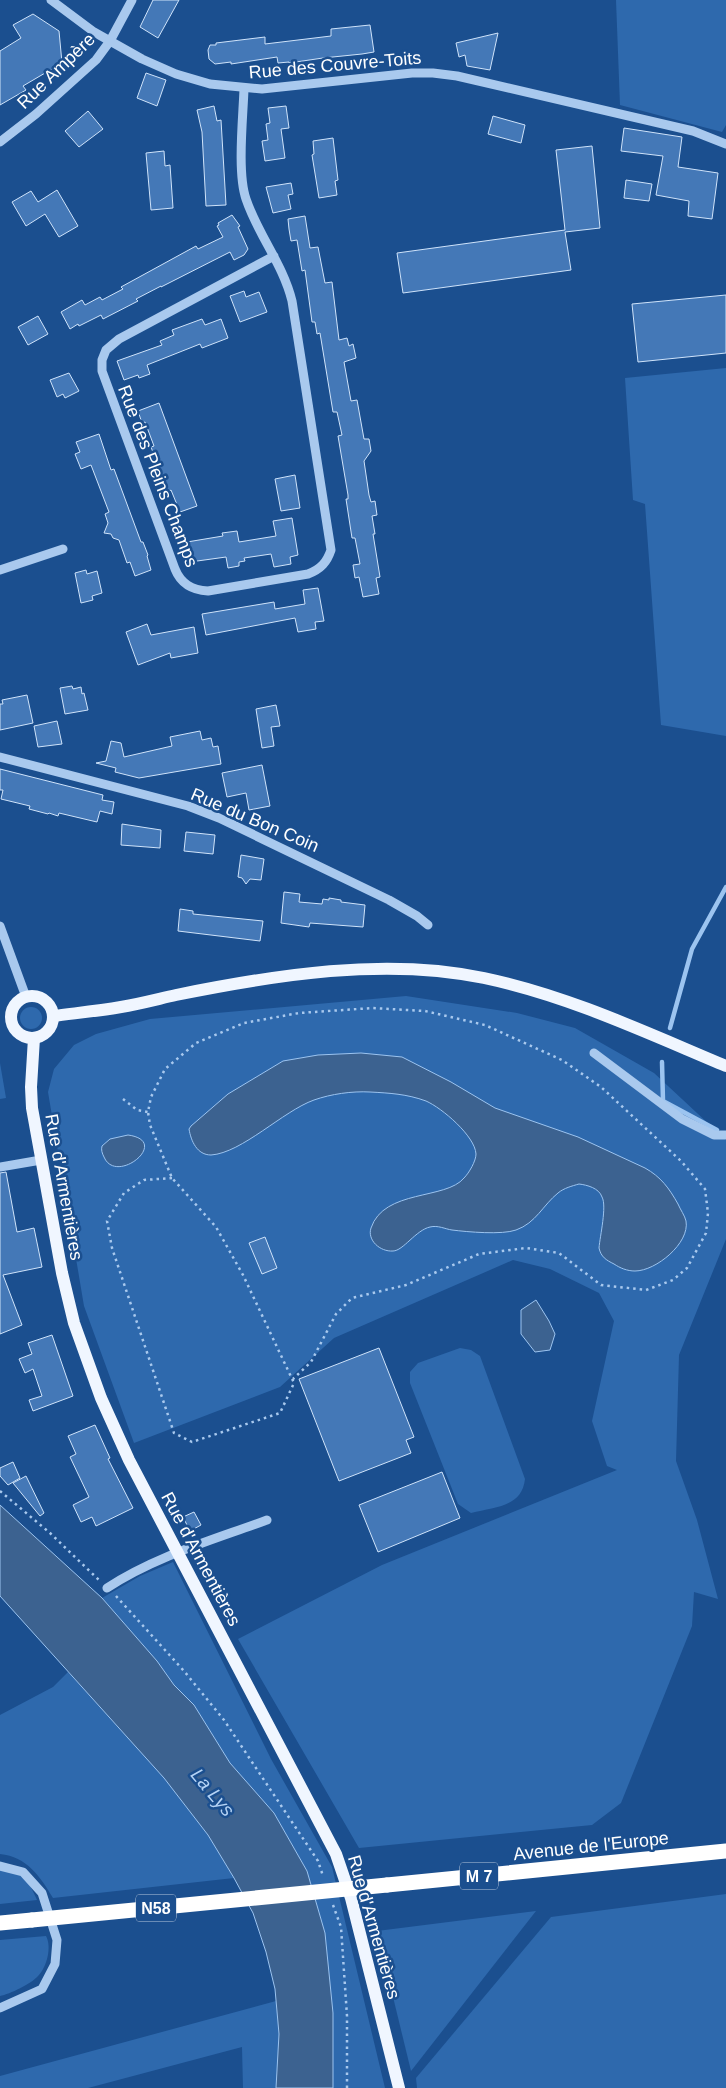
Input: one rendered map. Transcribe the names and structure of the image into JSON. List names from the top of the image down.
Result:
{
  "streets": {
    "highway": ["Avenue de l'Europe", "M 7", "N58"],
    "main road": ["Rue d'Armentières"],
    "street": [
      "Rue des Couvre-Toits",
      "Rue Ampère",
      "Rue des Pleins Champs",
      "Rue du Bon Coin"
    ]
  },
  "crossings": [
    ["Rue des Couvre-Toits", "Rue Ampère"],
    ["Rue des Couvre-Toits", "Rue des Pleins Champs"],
    ["Avenue de l'Europe", "N58"]
  ],
  "water": ["La Lys"]
}
